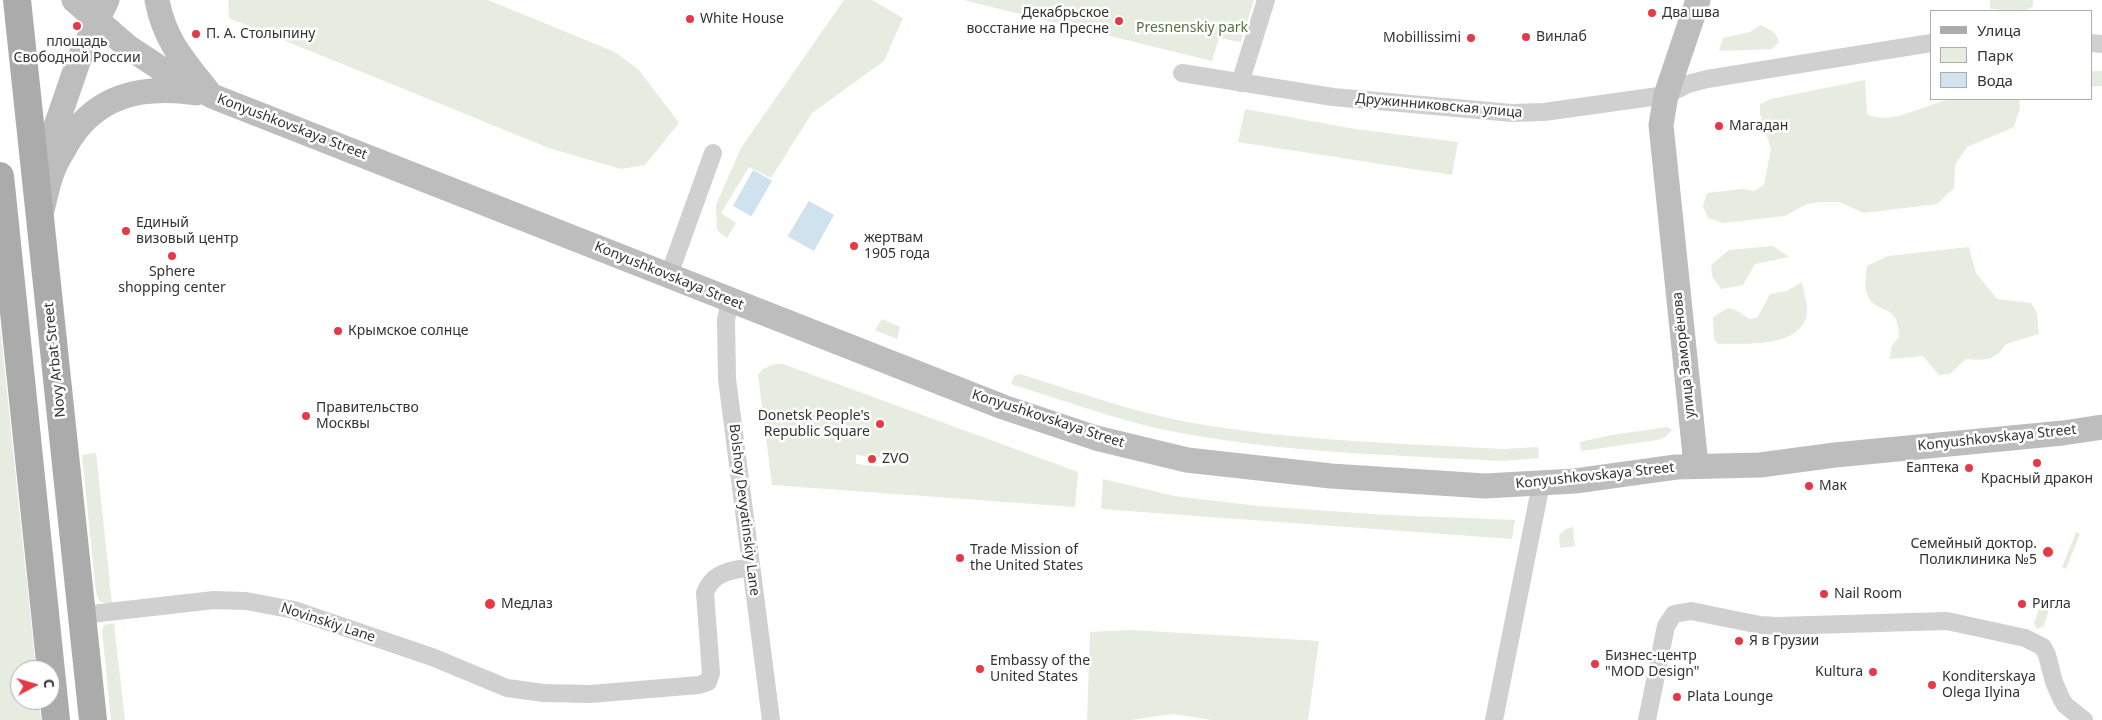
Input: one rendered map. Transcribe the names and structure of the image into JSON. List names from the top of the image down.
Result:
{
  "streets": {
    "main road": ["Konyushkovskaya Street", "улица Заморёнова", "Novy Arbat Street"],
    "street": ["Дружинниковская улица", "Bolshoy Devyatinskiy Lane", "Novinskiy Lane"]
  },
  "crossings": [
    ["Дружинниковская улица", "улица Заморёнова"],
    ["Konyushkovskaya Street", "улица Заморёнова"],
    ["Konyushkovskaya Street", "Bolshoy Devyatinskiy Lane"],
    ["Novy Arbat Street", "Novinskiy Lane"],
    ["Bolshoy Devyatinskiy Lane", "Novinskiy Lane"]
  ],
  "parks": ["Presnenskiy park"],
  "places": [
    "Два шва",
    "White House",
    "Декабрьское восстание на Пресне",
    "площадь Свободной России",
    "П. А. Столыпину",
    "Винлаб",
    "Mobillissimi",
    "Магадан",
    "Единый визовый центр",
    "жертвам 1905 года",
    "Sphere shopping center",
    "Крымское солнце",
    "Правительство Москвы",
    "Donetsk People's Republic Square",
    "ZVO",
    "Красный дракон",
    "Еаптека",
    "Мак",
    "Семейный доктор. Поликлиника №5",
    "Trade Mission of the United States",
    "Nail Room",
    "Медлаз",
    "Ригла",
    "Я в Грузии",
    "Бизнес-центр \"MOD Design\"",
    "Embassy of the United States",
    "Kultura",
    "Konditerskaya Olega Ilyina",
    "Plata Lounge"
  ],
  "legend": ["Улица", "Парк", "Вода"],
  "north": "right"
}
